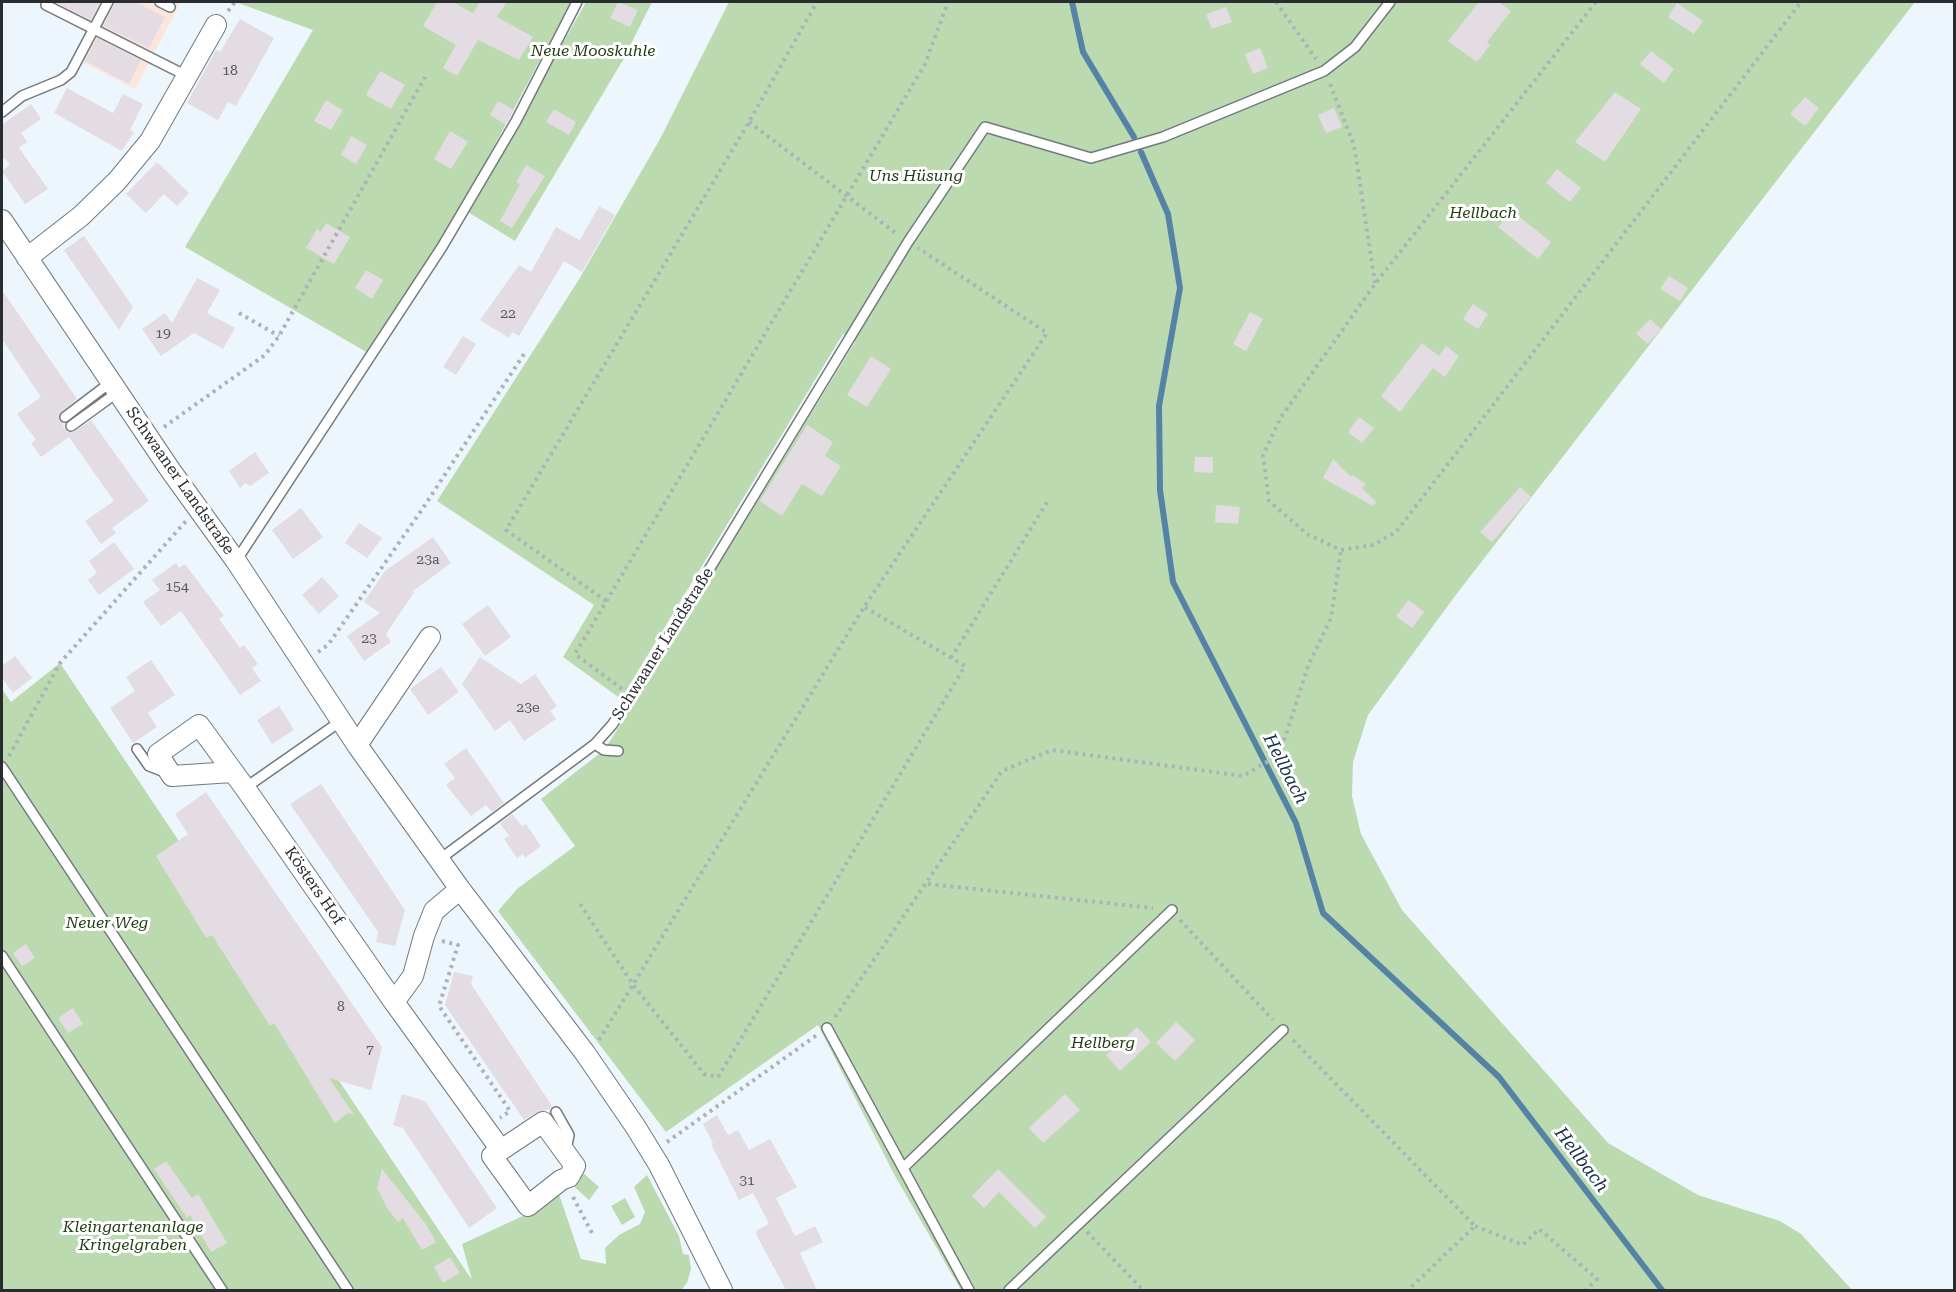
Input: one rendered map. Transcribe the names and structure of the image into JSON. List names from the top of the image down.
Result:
{
  "streets": {
    "street": ["Schwaaner Landstraße", "Kösters Hof"]
  },
  "water": ["Hellbach"],
  "parks": [
    "Neue Mooskuhle",
    "Uns Hüsung",
    "Hellbach",
    "Neuer Weg",
    "Hellberg",
    "Kleingartenanlage Kringelgraben"
  ],
  "house_numbers": [
    "18",
    "22",
    "19",
    "23a",
    "154",
    "23",
    "23e",
    "8",
    "7",
    "31"
  ]
}
